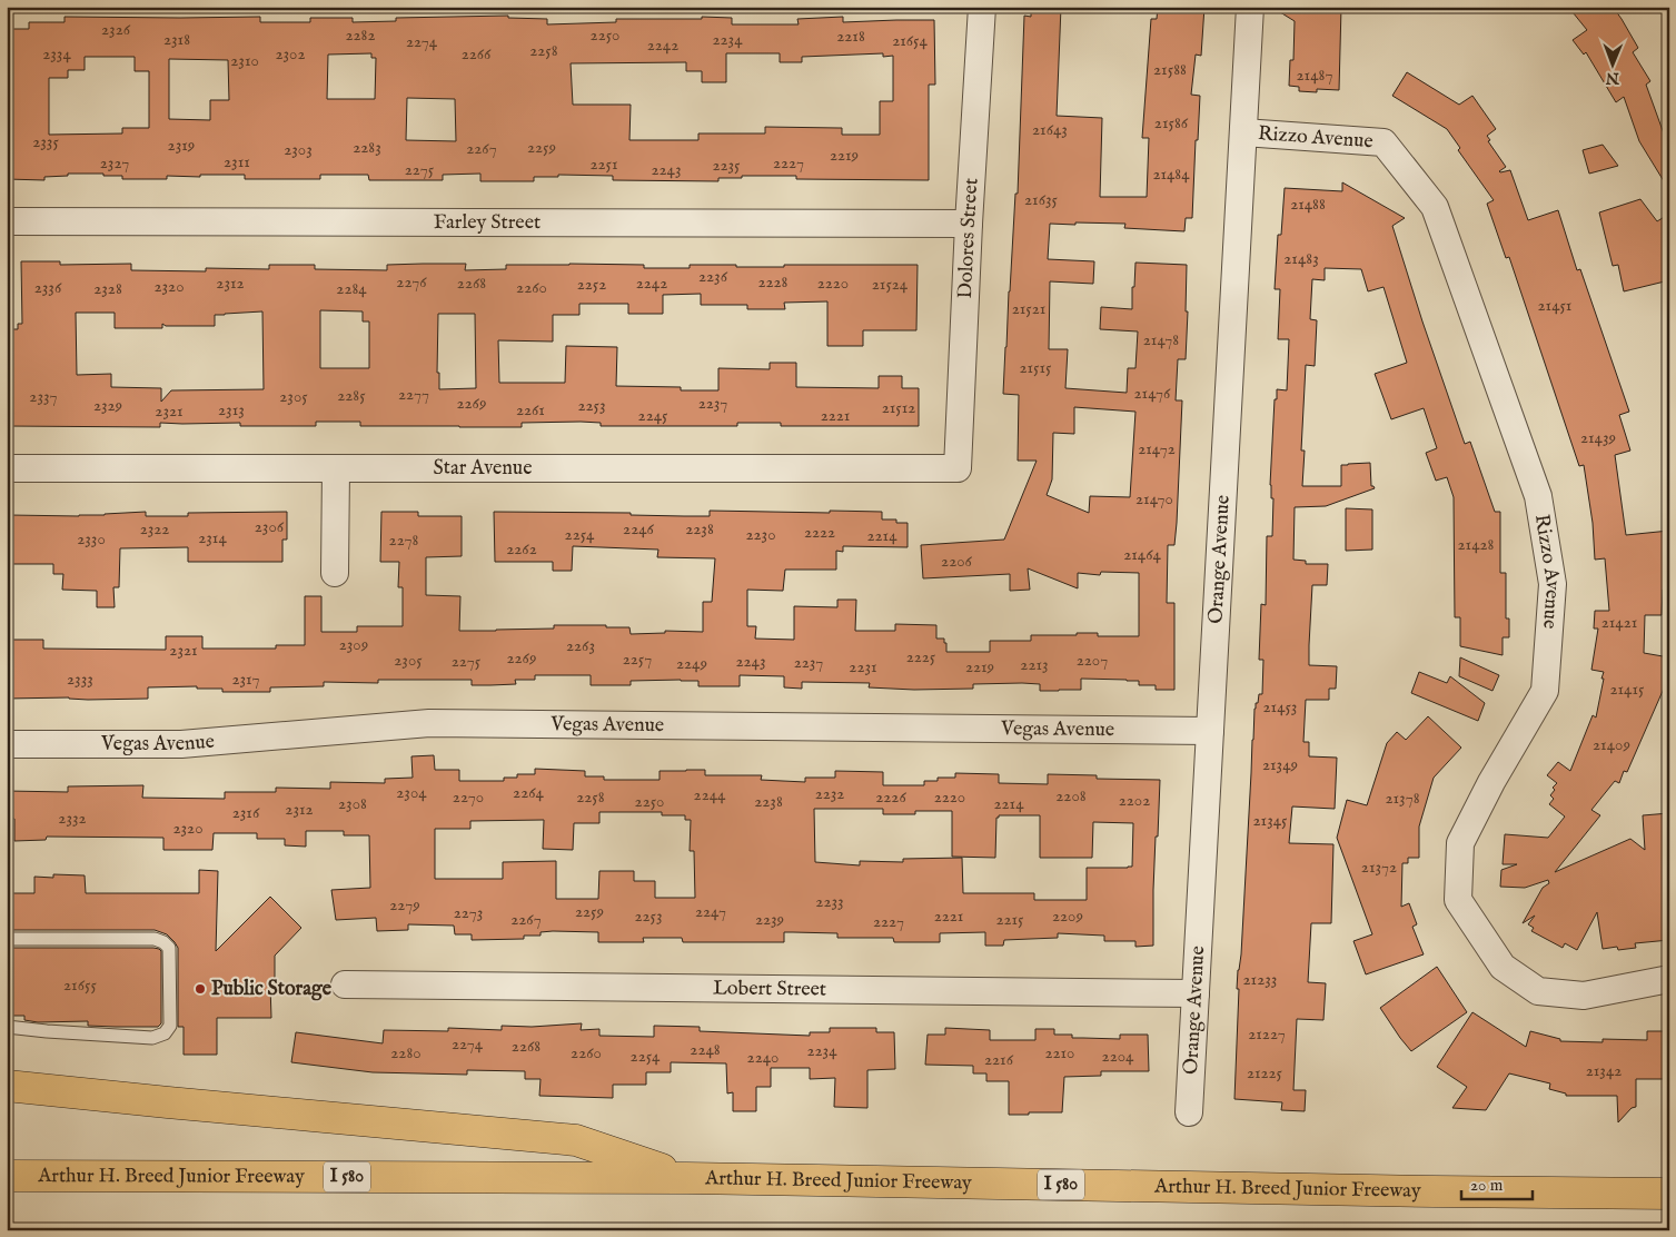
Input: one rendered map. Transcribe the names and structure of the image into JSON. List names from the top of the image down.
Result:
{
  "streets": {
    "highway": ["Arthur H. Breed Junior Freeway", "I 580"],
    "street": [
      "Rizzo Avenue",
      "Farley Street",
      "Dolores Street",
      "Star Avenue",
      "Orange Avenue",
      "Vegas Avenue",
      "Lobert Street"
    ]
  },
  "crossings": [
    ["Rizzo Avenue", "Orange Avenue"],
    ["Farley Street", "Dolores Street"],
    ["Dolores Street", "Star Avenue"],
    ["Orange Avenue", "Vegas Avenue"],
    ["Orange Avenue", "Lobert Street"]
  ],
  "places": ["Public Storage"],
  "house_numbers": [
    "2326",
    "2282",
    "2250",
    "2218",
    "2318",
    "2234",
    "21654",
    "2274",
    "2242",
    "2258",
    "2334",
    "2302",
    "2266",
    "2310",
    "21588",
    "21487",
    "21586",
    "21643",
    "2335",
    "2319",
    "2283",
    "2259",
    "2267",
    "2303",
    "2219",
    "2311",
    "2327",
    "2227",
    "2251",
    "2235",
    "2275",
    "2243",
    "21484",
    "21635",
    "21488",
    "21483",
    "2236",
    "2276",
    "2228",
    "2312",
    "2268",
    "2242",
    "2220",
    "2252",
    "21524",
    "2320",
    "2336",
    "2260",
    "2328",
    "2284",
    "21451",
    "21521",
    "21478",
    "21515",
    "21476",
    "2277",
    "2285",
    "2337",
    "2305",
    "2269",
    "2237",
    "2329",
    "2253",
    "21512",
    "2313",
    "2261",
    "2321",
    "2245",
    "2221",
    "21439",
    "21472",
    "21470",
    "2306",
    "2322",
    "2246",
    "2238",
    "2222",
    "2254",
    "2230",
    "2214",
    "2314",
    "2330",
    "2278",
    "21428",
    "2262",
    "21464",
    "2206",
    "21421",
    "2309",
    "2263",
    "2321",
    "2225",
    "2269",
    "2257",
    "2305",
    "2207",
    "2275",
    "2243",
    "2237",
    "2249",
    "2213",
    "2231",
    "2219",
    "2333",
    "2317",
    "21415",
    "21453",
    "21409",
    "21349",
    "2304",
    "2264",
    "2232",
    "2244",
    "2208",
    "2270",
    "2258",
    "2226",
    "2220",
    "21378",
    "2202",
    "2250",
    "2238",
    "2308",
    "2214",
    "2312",
    "2316",
    "2332",
    "21345",
    "2320",
    "21372",
    "2233",
    "2279",
    "2259",
    "2247",
    "2273",
    "2253",
    "2221",
    "2209",
    "2267",
    "2239",
    "2215",
    "2227",
    "21233",
    "21655",
    "21227",
    "2274",
    "2268",
    "2248",
    "2234",
    "2280",
    "2260",
    "2210",
    "2254",
    "2204",
    "2240",
    "2216",
    "21342",
    "21225"
  ],
  "scale_bar": "20 m",
  "north": "bottom"
}
